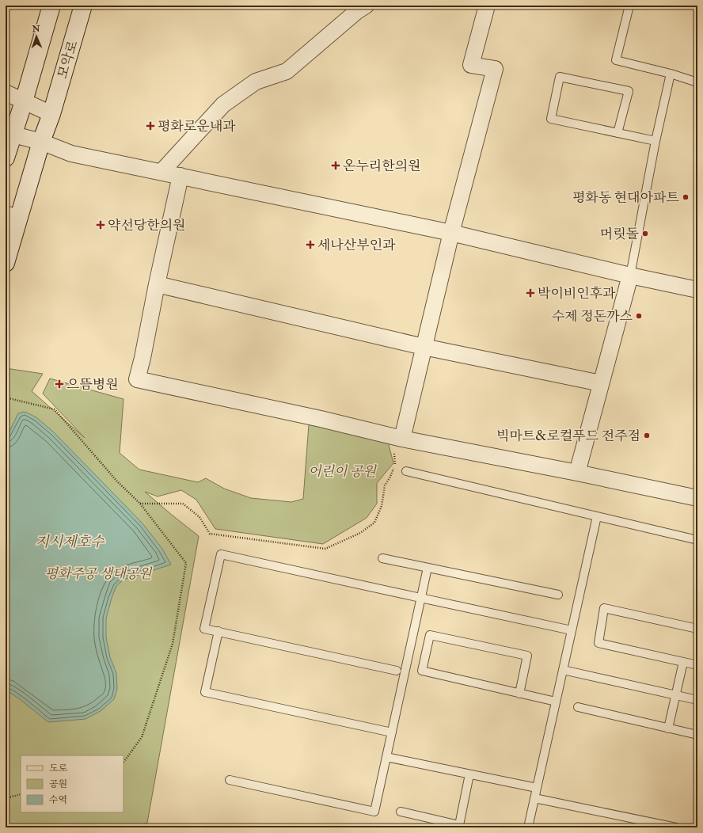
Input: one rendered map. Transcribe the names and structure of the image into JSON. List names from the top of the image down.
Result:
{
  "streets": {
    "street": ["모악로"]
  },
  "water": ["지시제호수"],
  "parks": ["어린이 공원", "평화주공 생태공원"],
  "places": {
    "health": [
      "평화로운내과",
      "온누리한의원",
      "약선당한의원",
      "세나산부인과",
      "박이비인후과",
      "으뜸병원"
    ],
    "other": [
      "평화동 현대아파트",
      "머릿돌",
      "수제 정돈까스",
      "빅마트&로컬푸드 전주점"
    ]
  },
  "legend": ["도로", "공원", "수역"],
  "north": "top"
}
